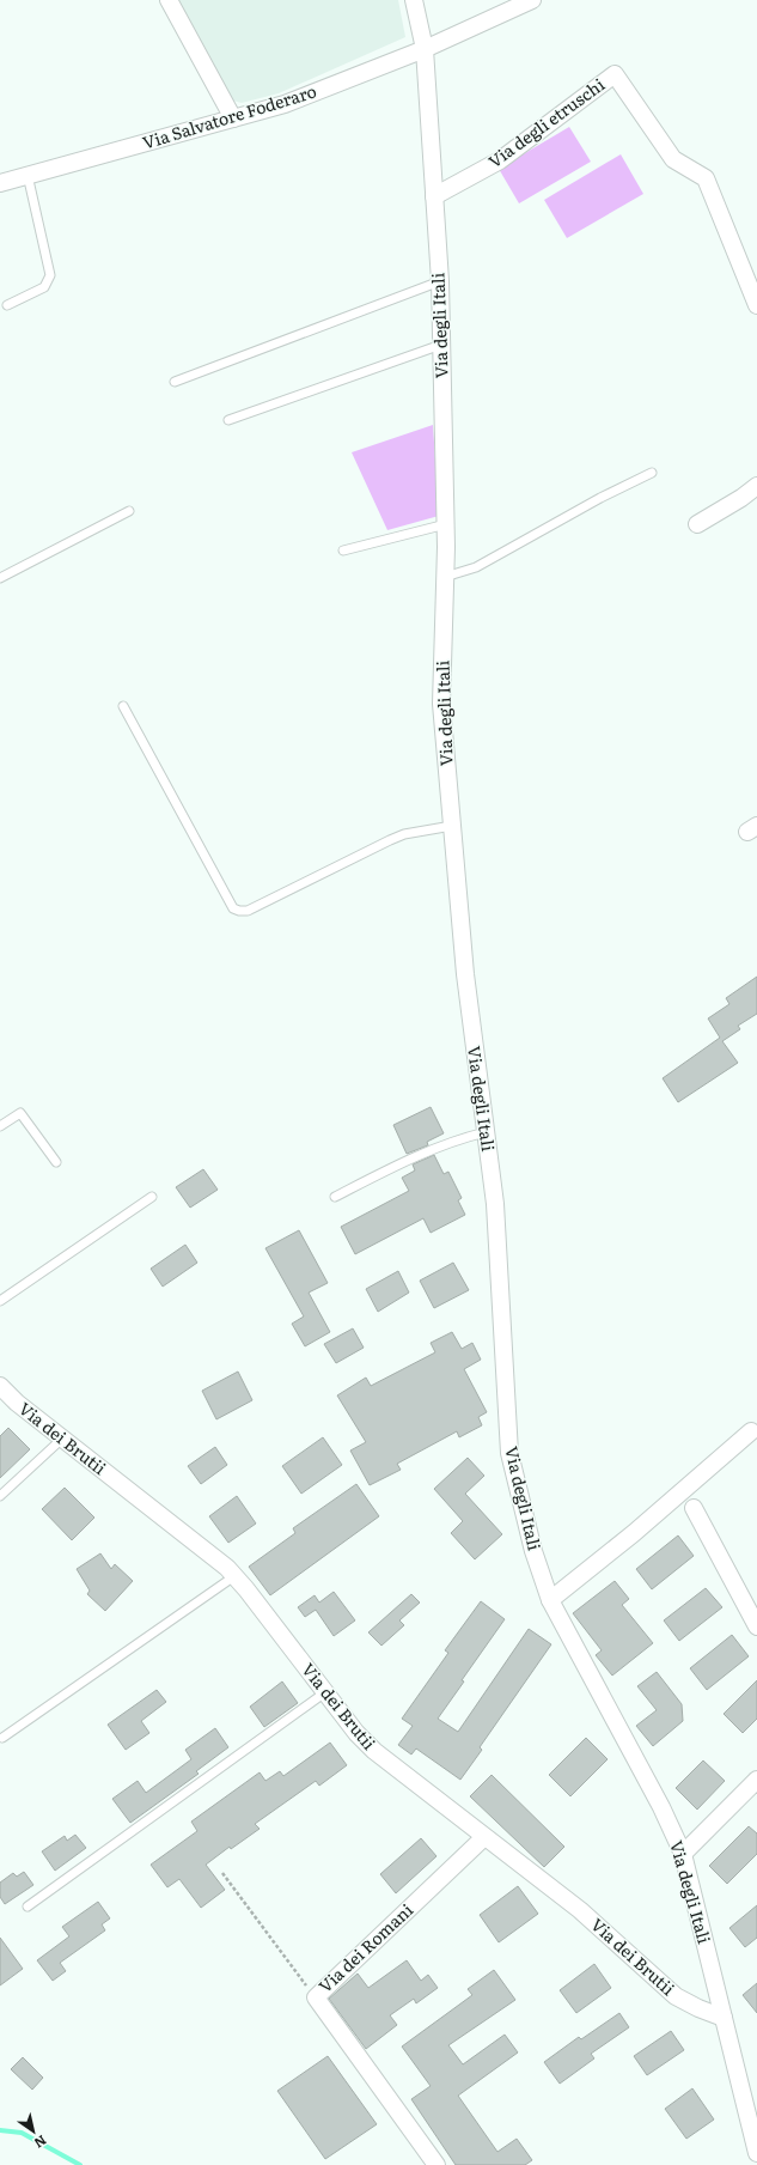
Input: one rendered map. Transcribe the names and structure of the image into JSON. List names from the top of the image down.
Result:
{
  "streets": {
    "street": [
      "Via Salvatore Foderaro",
      "Via degli etruschi",
      "Via degli Itali",
      "Via dei Brutii",
      "Via dei Romani"
    ]
  },
  "crossings": [
    ["Via Salvatore Foderaro", "Via degli Itali"],
    ["Via degli etruschi", "Via degli Itali"],
    ["Via degli Itali", "Via dei Brutii"],
    ["Via dei Brutii", "Via dei Romani"]
  ],
  "north": "bottom right"
}
